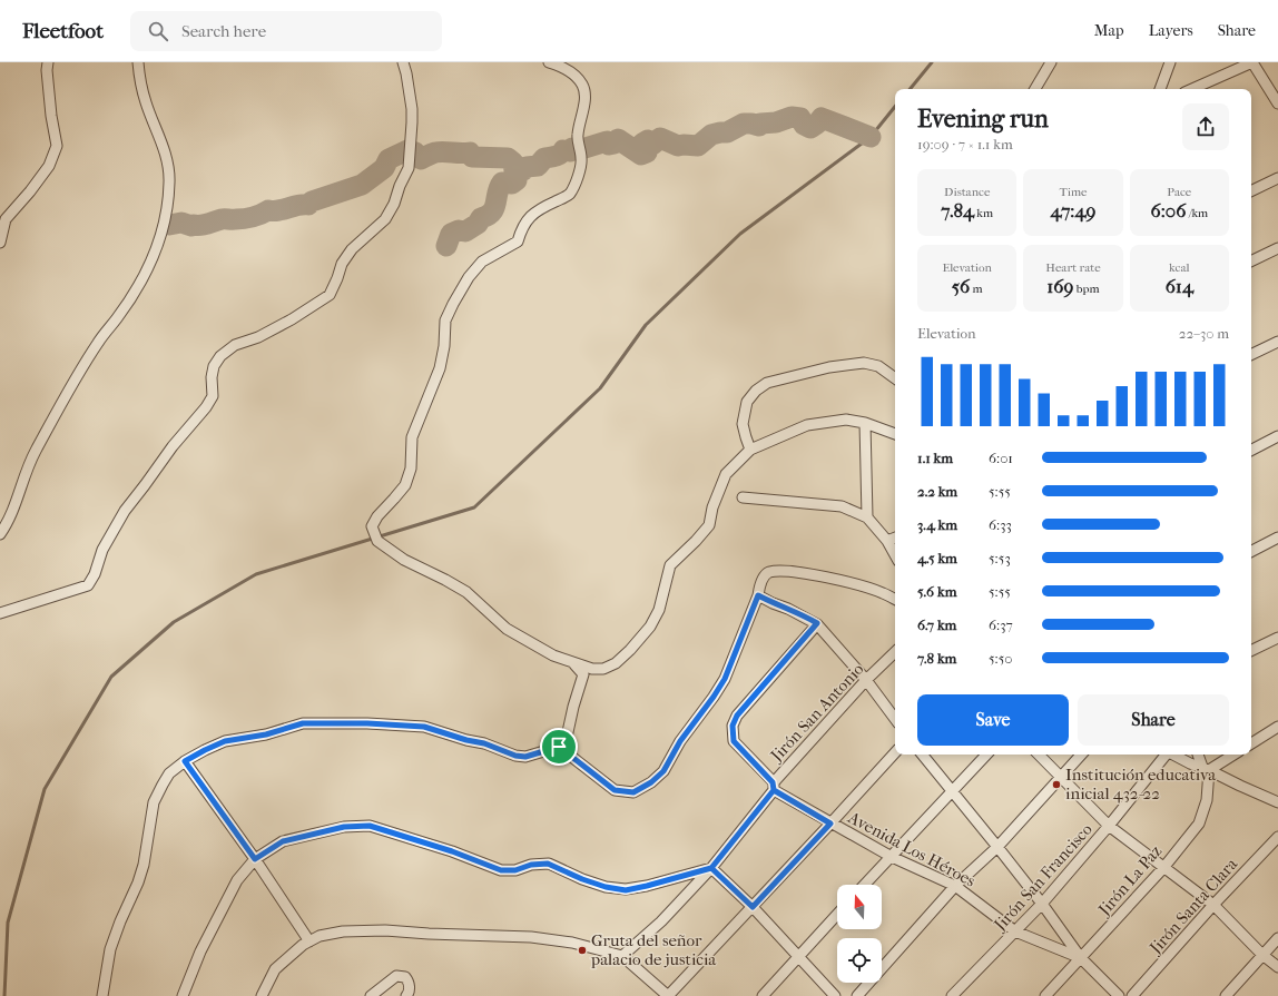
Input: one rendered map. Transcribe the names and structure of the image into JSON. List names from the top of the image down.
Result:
{
  "streets": {
    "street": [
      "Jirón San Antonio",
      "Avenida Los Héroes",
      "Jirón San Francisco",
      "Jirón La Paz",
      "Jirón Santa Clara"
    ]
  },
  "crossings": [
    ["Jirón San Antonio", "Avenida Los Héroes"],
    ["Avenida Los Héroes", "Jirón San Francisco"],
    ["Avenida Los Héroes", "Jirón La Paz"]
  ],
  "places": ["Institución educativa inicial 432-22", "Gruta del señor palacio de justicia"],
  "north": "top",
  "page": {
    "header": "Fleetfoot",
    "search": "Search here",
    "nav": ["Map", "Layers", "Share"],
    "heading": ["Evening run", "19:09 · 7 × 1.1 km"],
    "stats": [
      ["Distance", "7.84 km"],
      ["Time", "47:49"],
      ["Pace", "6:06 /km"],
      ["Elevation", "56 m"],
      ["Heart rate", "169 bpm"],
      ["kcal", "614"]
    ],
    "chart": ["Elevation", "22–30 m"],
    "list": [
      {
        "name": "1.1 km",
        "note": "6:01"
      },
      {
        "name": "2.2 km",
        "note": "5:55"
      },
      {
        "name": "3.4 km",
        "note": "6:33"
      },
      {
        "name": "4.5 km",
        "note": "5:53"
      },
      {
        "name": "5.6 km",
        "note": "5:55"
      },
      {
        "name": "6.7 km",
        "note": "6:37"
      },
      {
        "name": "7.8 km",
        "note": "5:50"
      }
    ],
    "buttons": ["Save", "Share"]
  }
}
